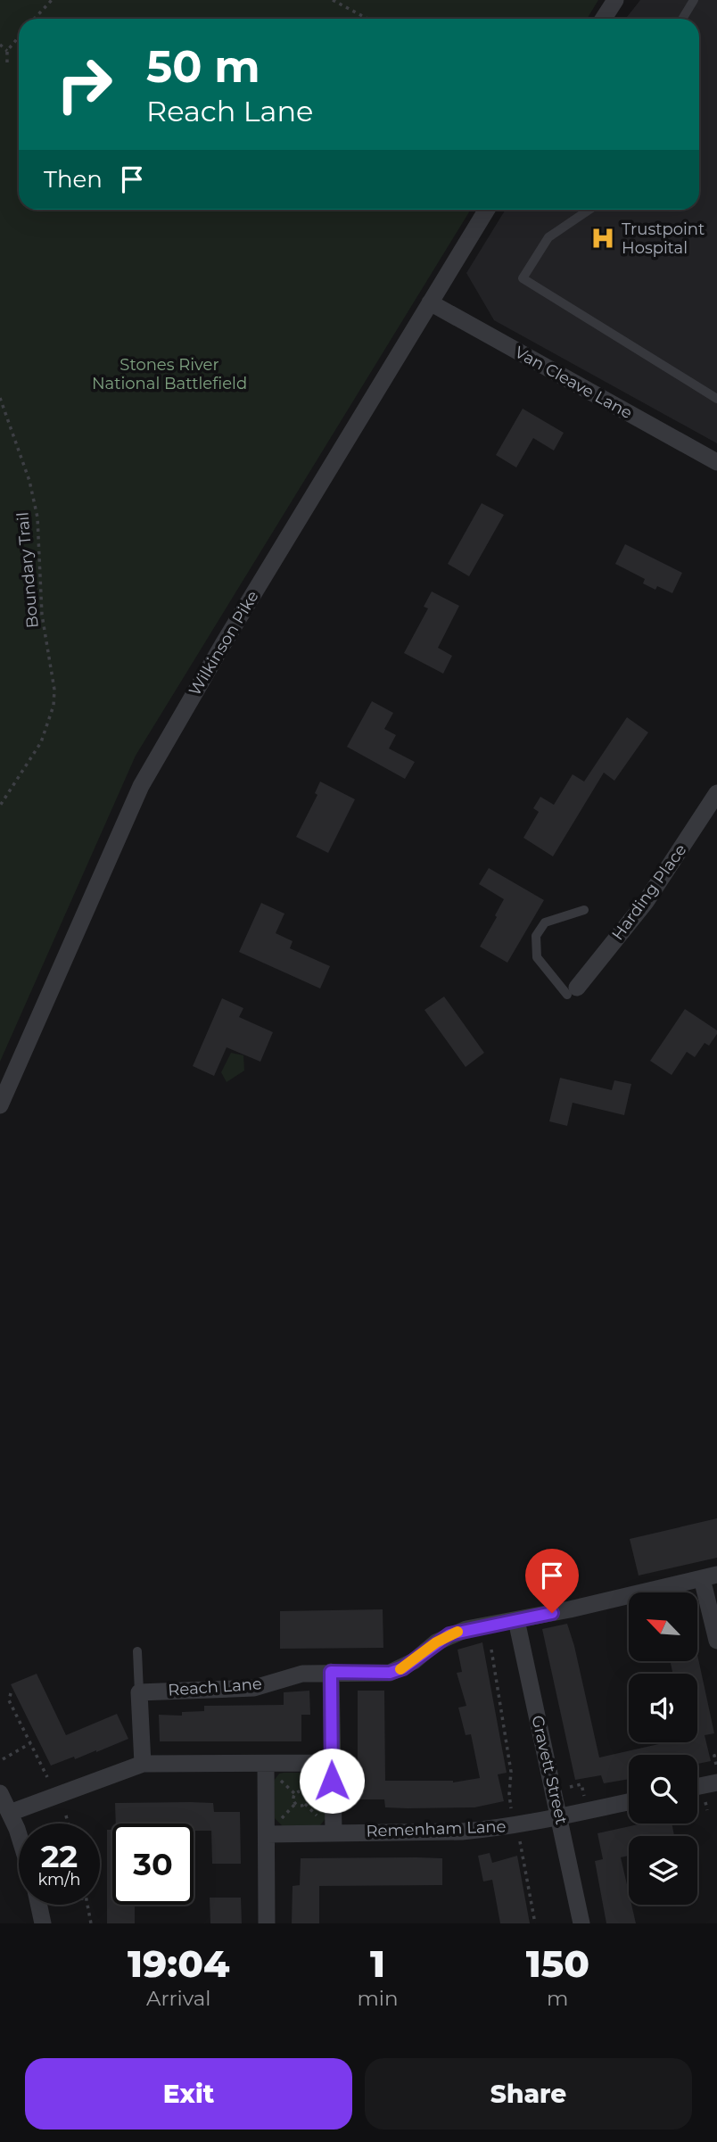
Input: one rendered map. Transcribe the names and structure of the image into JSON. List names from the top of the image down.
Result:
{
  "streets": {
    "street": [
      "Van Cleave Lane",
      "Wilkinson Pike",
      "Harding Place",
      "Reach Lane",
      "Gravett Street",
      "Remenham Lane"
    ],
    "path": ["Boundary Trail"]
  },
  "crossings": [
    ["Van Cleave Lane", "Wilkinson Pike"],
    ["Reach Lane", "Gravett Street"],
    ["Gravett Street", "Remenham Lane"]
  ],
  "parks": ["Stones River National Battlefield"],
  "places": {
    "hospital": ["Trustpoint Hospital"]
  },
  "north": "top left",
  "page": {
    "turn": ["50 m", "Reach Lane"],
    "then": "Then",
    "speed": "22 km/h",
    "limit": "30",
    "eta": [
      "19:04",
      "Arrival",
      "1",
      "min",
      "150",
      "m"
    ],
    "buttons": ["Exit", "Share"]
  }
}
